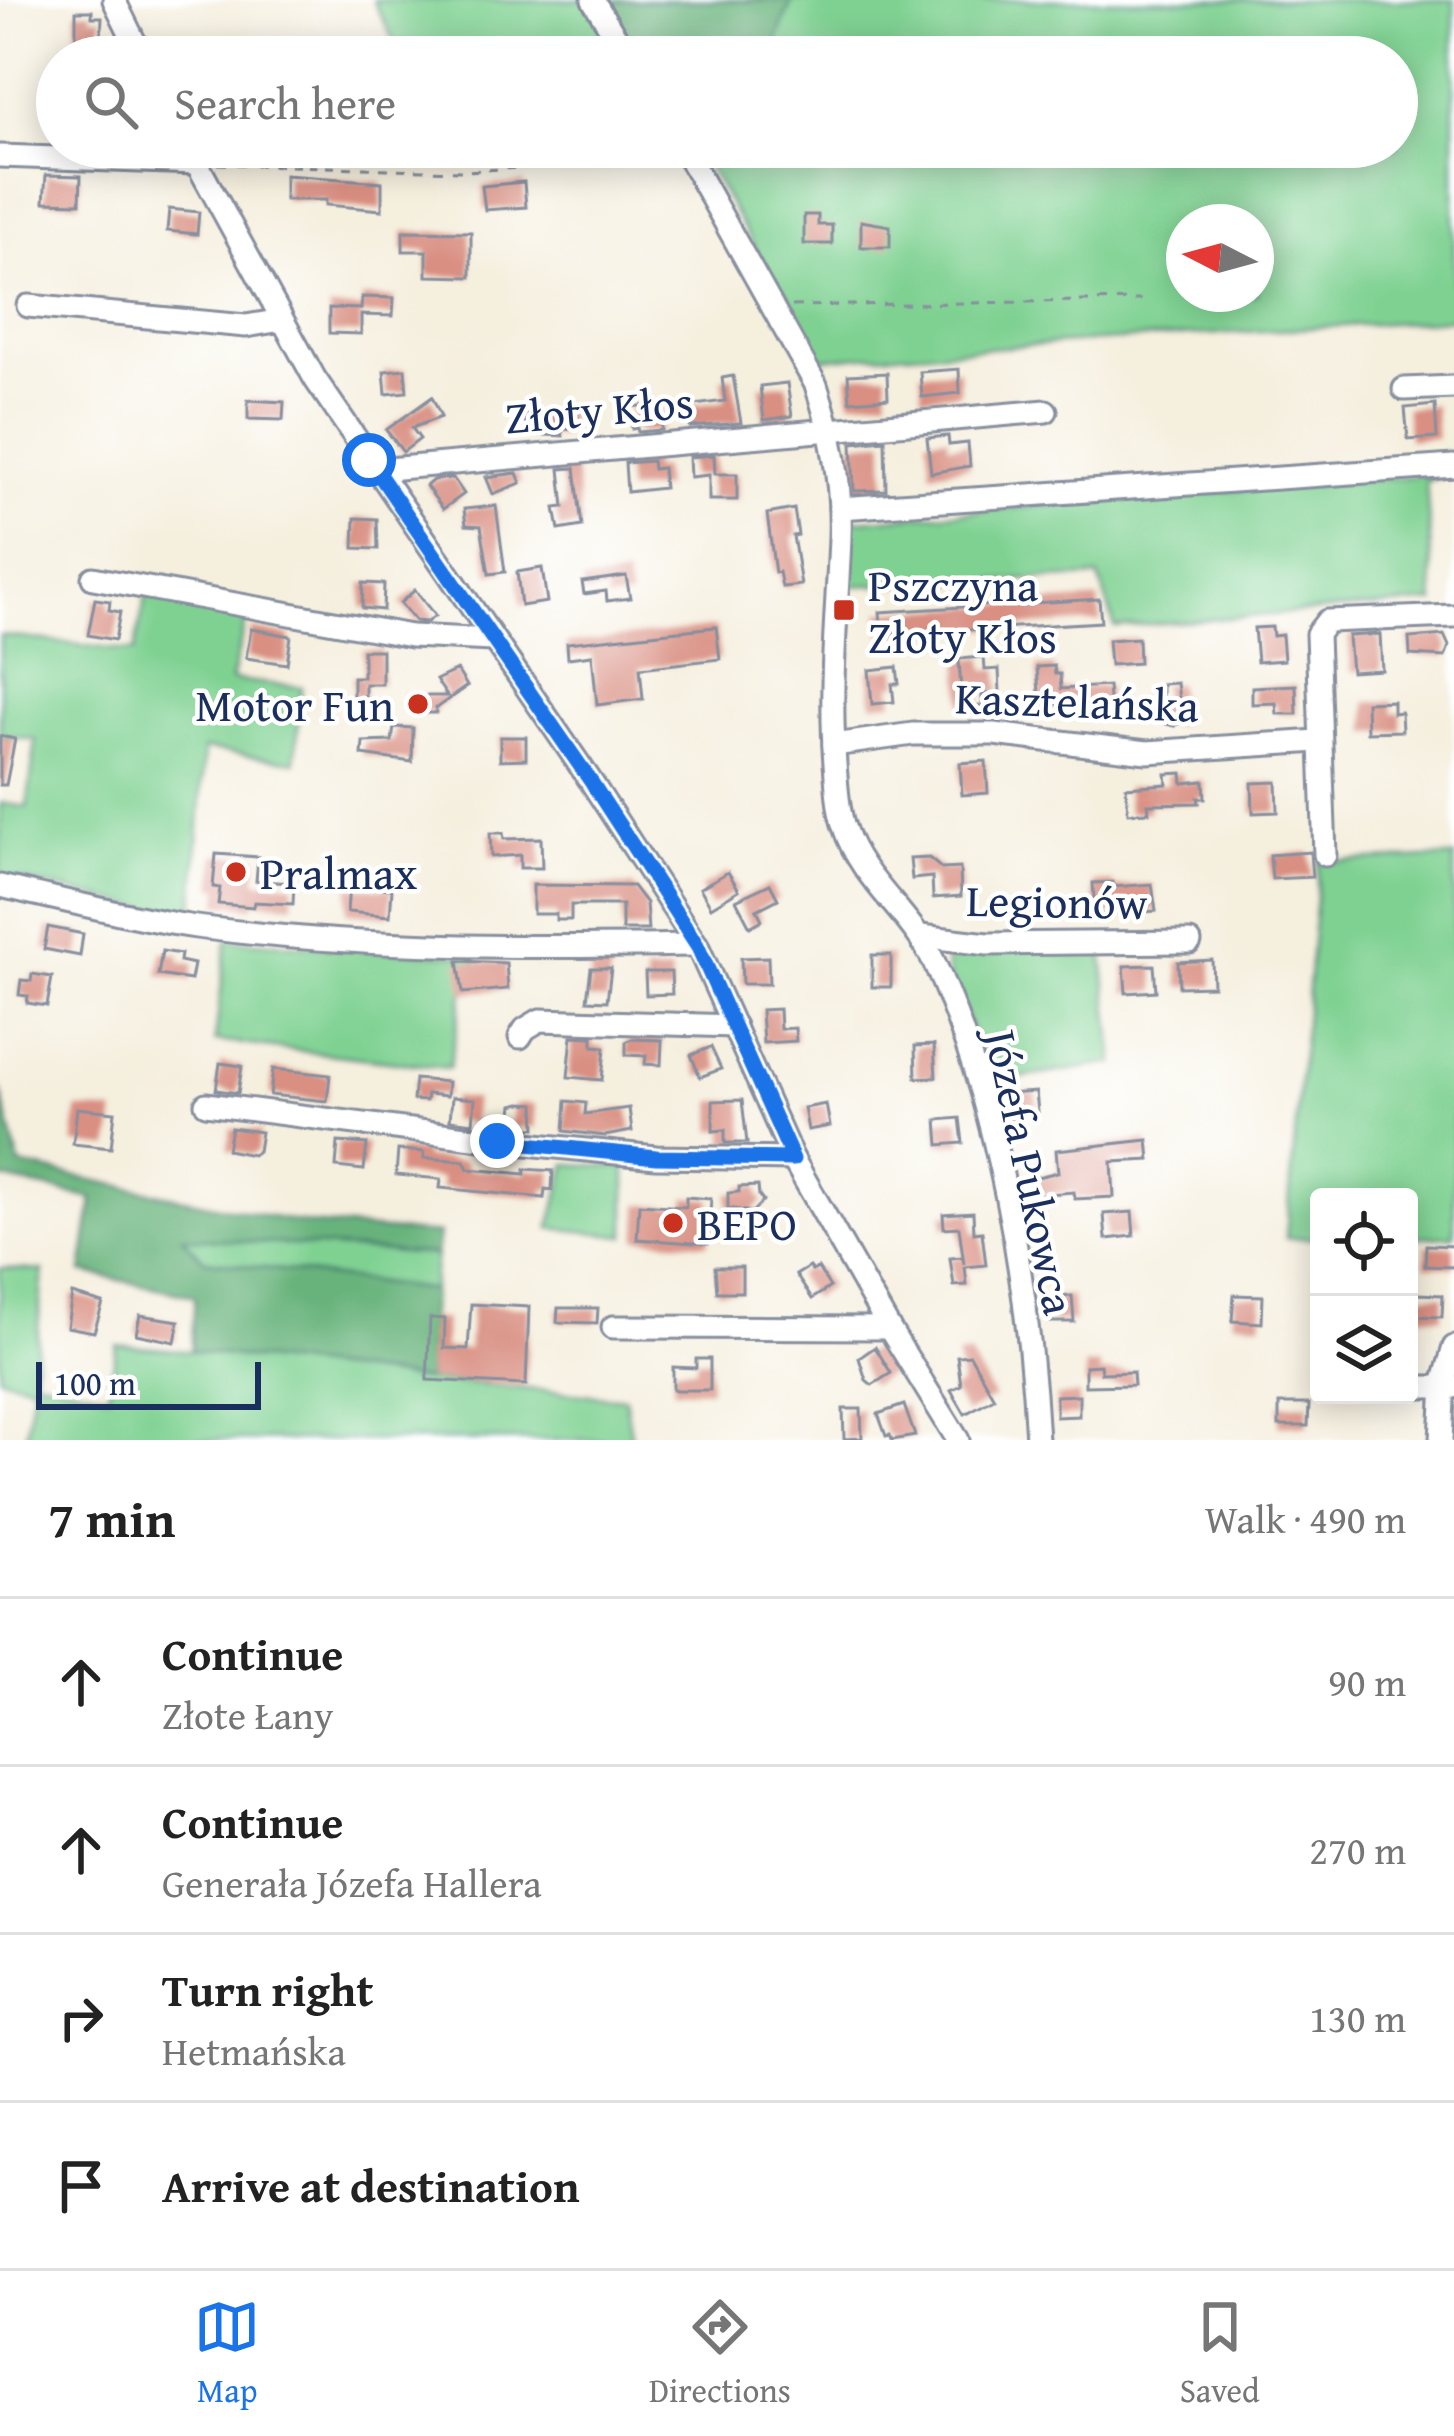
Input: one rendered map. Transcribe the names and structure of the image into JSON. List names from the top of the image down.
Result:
{
  "streets": {
    "street": [
      "Złoty Kłos",
      "Kasztelańska",
      "Legionów",
      "Józefa Pukowca"
    ]
  },
  "crossings": [
    ["Złoty Kłos", "Józefa Pukowca"],
    ["Kasztelańska", "Józefa Pukowca"],
    ["Legionów", "Józefa Pukowca"]
  ],
  "places": {
    "transit": ["Pszczyna Złoty Kłos"],
    "other": ["Motor Fun", "Pralmax", "BEPO"]
  },
  "scale_bar": "100 m",
  "north": "left",
  "page": {
    "search": "Search here",
    "scale": "100 m",
    "heading": ["7 min", "Walk · 490 m"],
    "list": [
      ["Continue", "Złote Łany", "90 m"],
      ["Continue", "Generała Józefa Hallera", "270 m"],
      ["Turn right", "Hetmańska", "130 m"],
      "Arrive at destination"
    ],
    "nav": ["Map", "Directions", "Saved"]
  }
}
